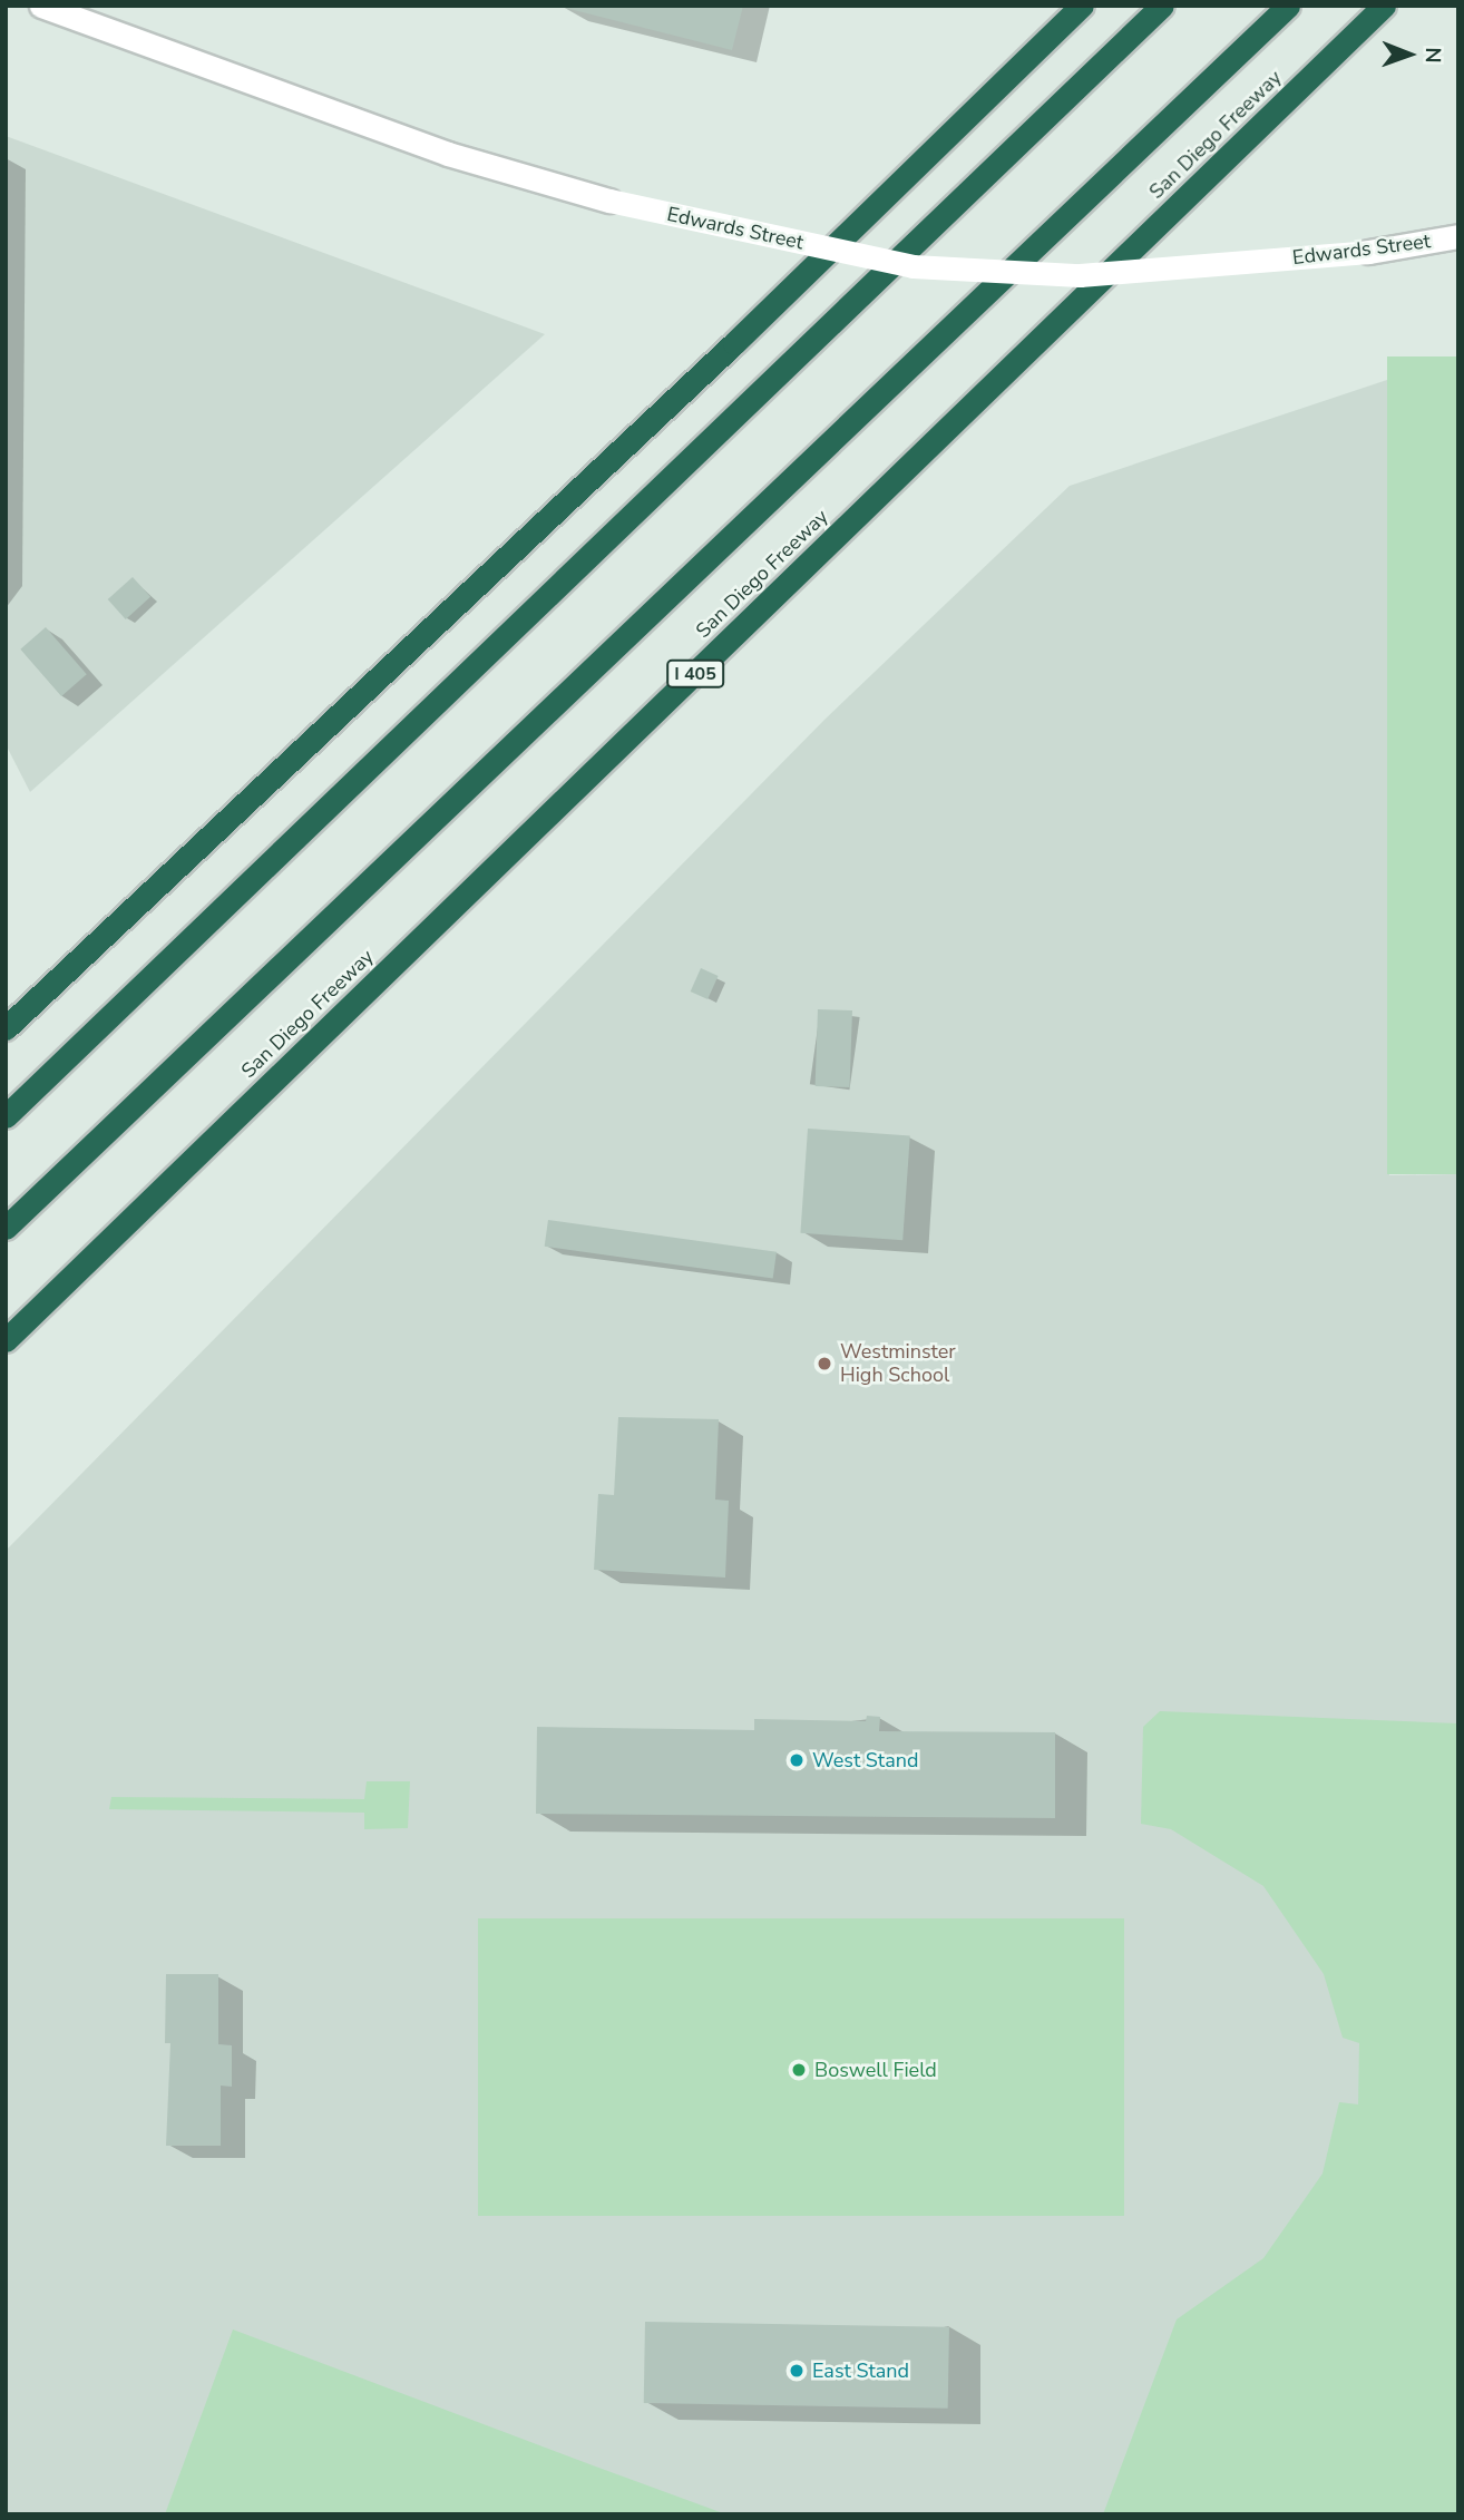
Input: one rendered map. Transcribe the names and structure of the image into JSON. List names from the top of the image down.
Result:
{
  "streets": {
    "highway": ["San Diego Freeway", "I 405"],
    "street": ["Edwards Street"]
  },
  "places": [
    "Westminster High School",
    "West Stand",
    "Boswell Field",
    "East Stand"
  ],
  "north": "right"
}
